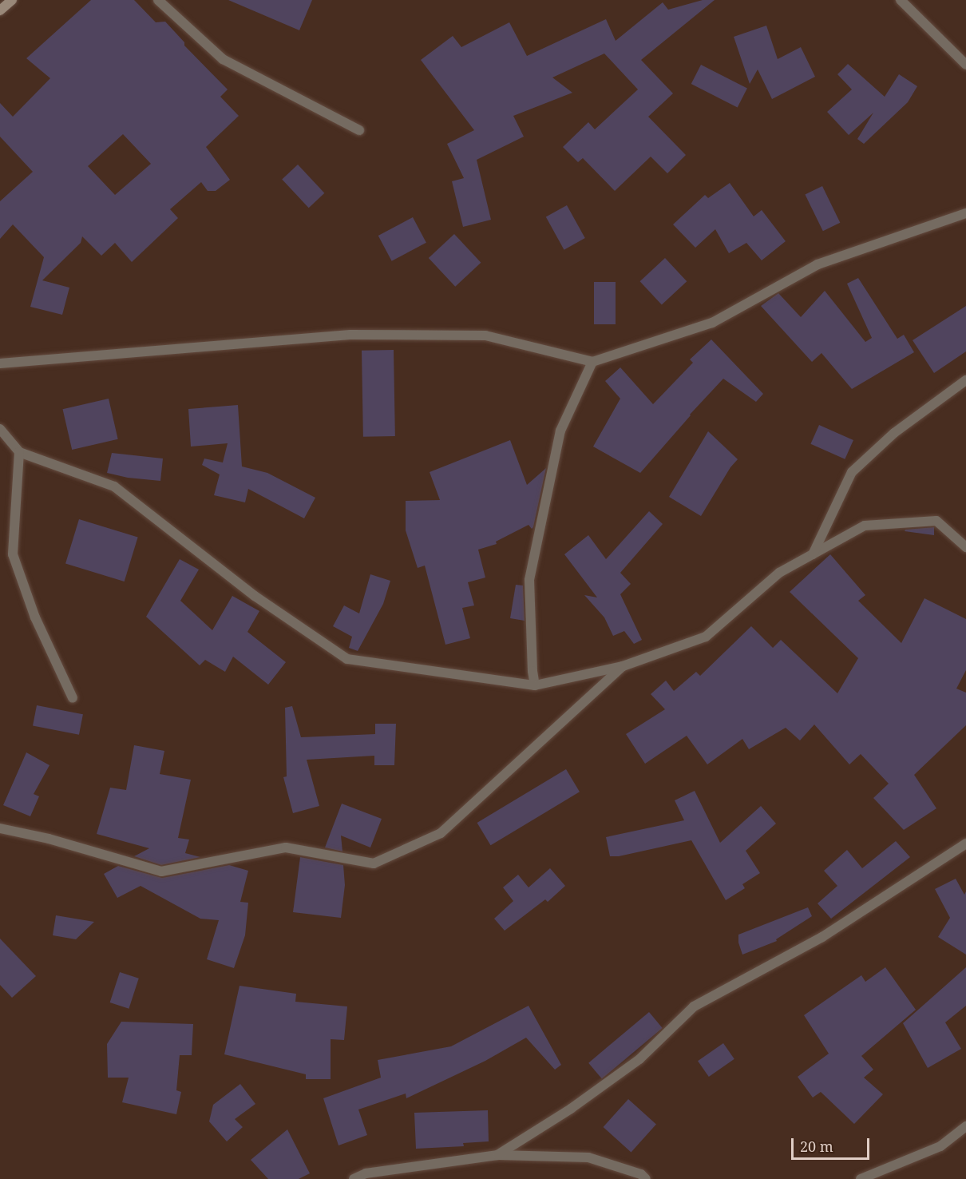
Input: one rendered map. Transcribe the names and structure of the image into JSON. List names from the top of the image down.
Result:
{
  "scale_bar": "20 m"
}
